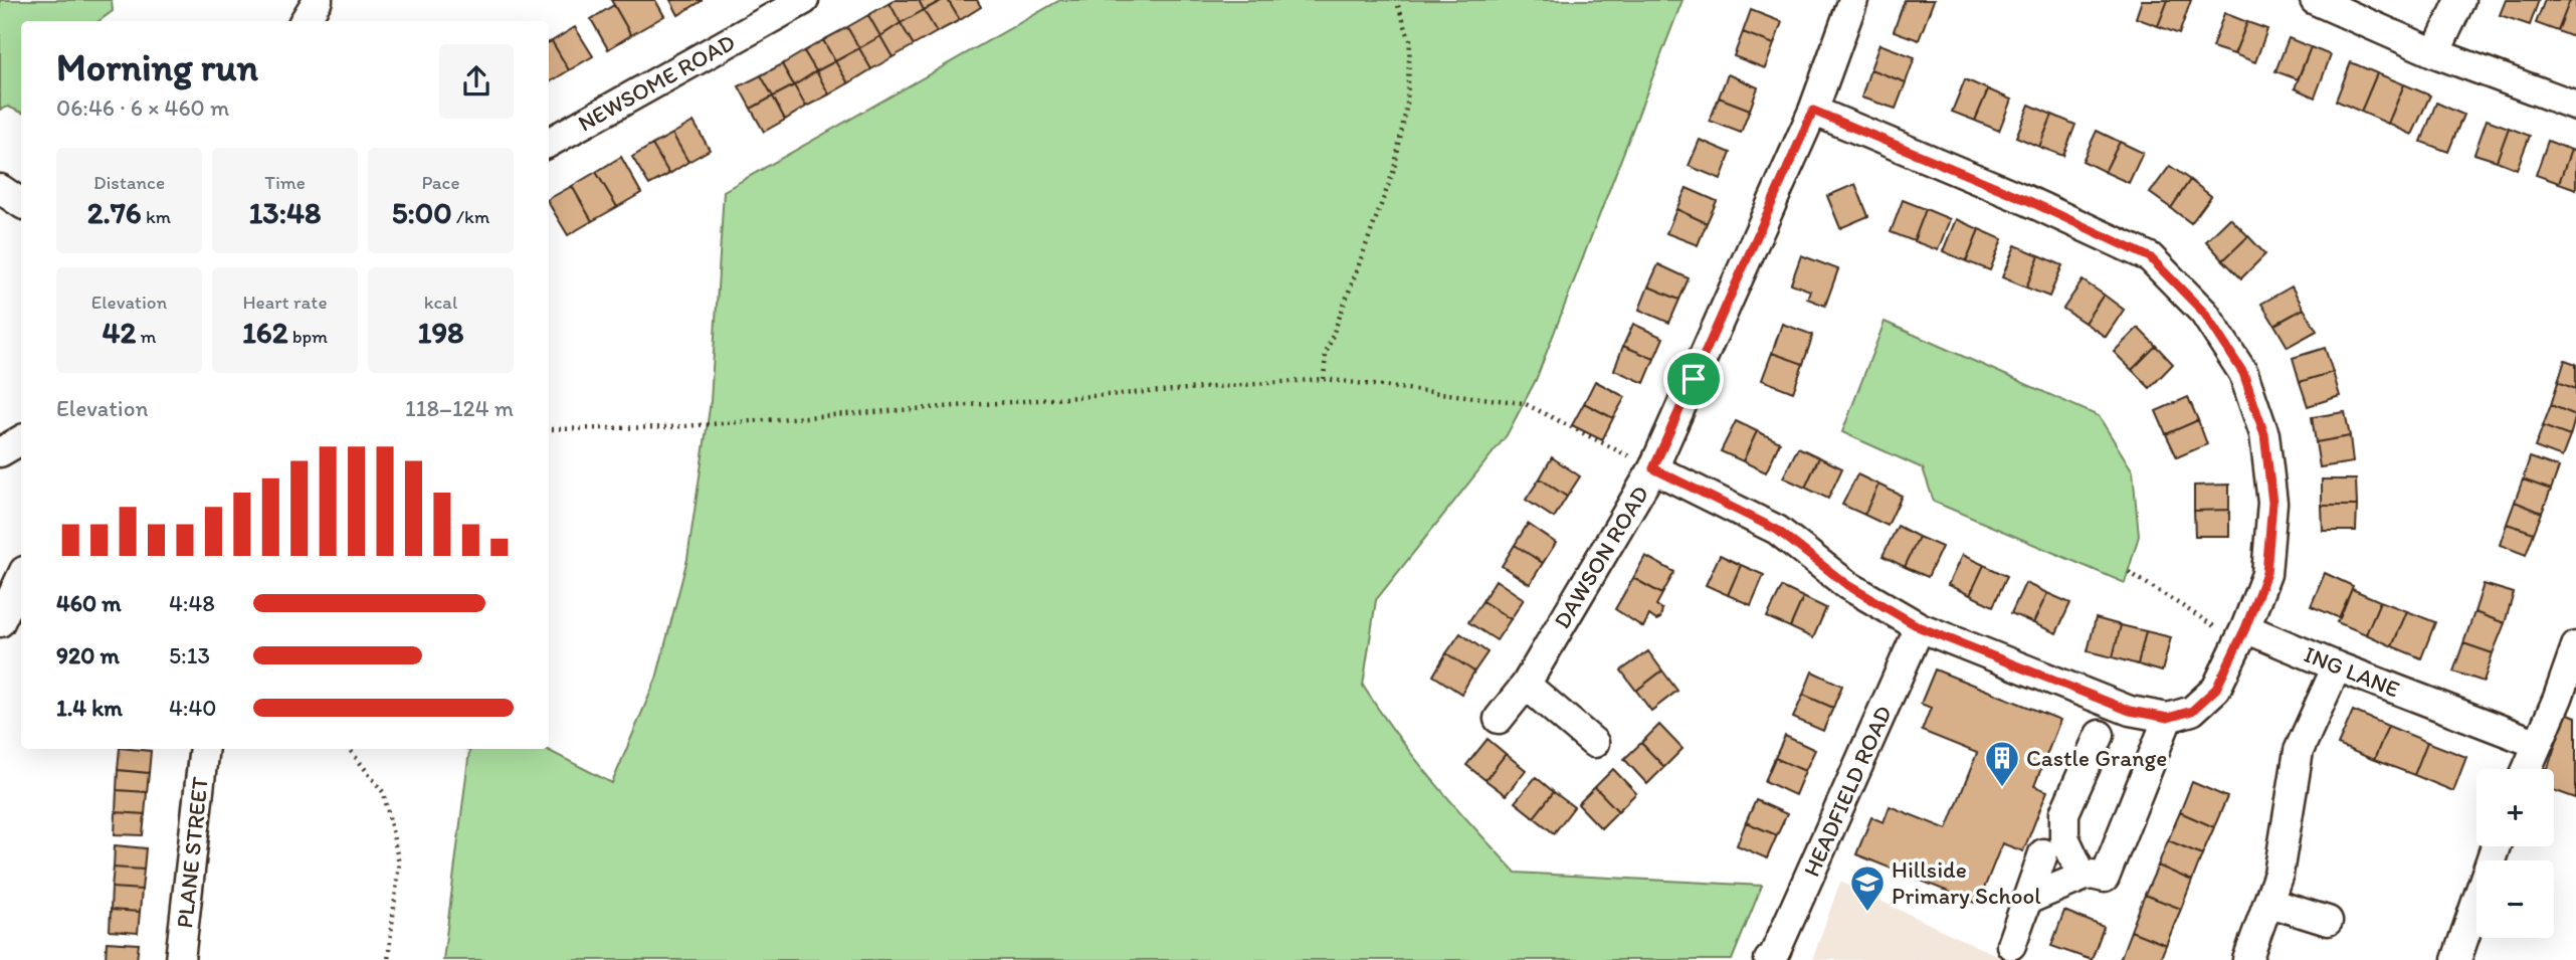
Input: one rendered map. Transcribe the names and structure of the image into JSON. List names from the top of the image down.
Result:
{
  "streets": {
    "street": [
      "NEWSOME ROAD",
      "DAWSON ROAD",
      "ING LANE",
      "HEADFIELD ROAD",
      "PLANE STREET"
    ]
  },
  "places": {
    "building": ["Castle Grange"],
    "school or university": ["Hillside Primary School"]
  },
  "page": {
    "heading": ["Morning run", "06:46 · 6 × 460 m"],
    "stats": [
      ["Distance", "2.76 km"],
      ["Time", "13:48"],
      ["Pace", "5:00 /km"],
      ["Elevation", "42 m"],
      ["Heart rate", "162 bpm"],
      ["kcal", "198"]
    ],
    "chart": ["Elevation", "118–124 m"],
    "list": [
      {
        "name": "460 m",
        "note": "4:48"
      },
      {
        "name": "920 m",
        "note": "5:13"
      },
      {
        "name": "1.4 km",
        "note": "4:40"
      }
    ],
    "map_buttons": ["+", "−"]
  }
}
